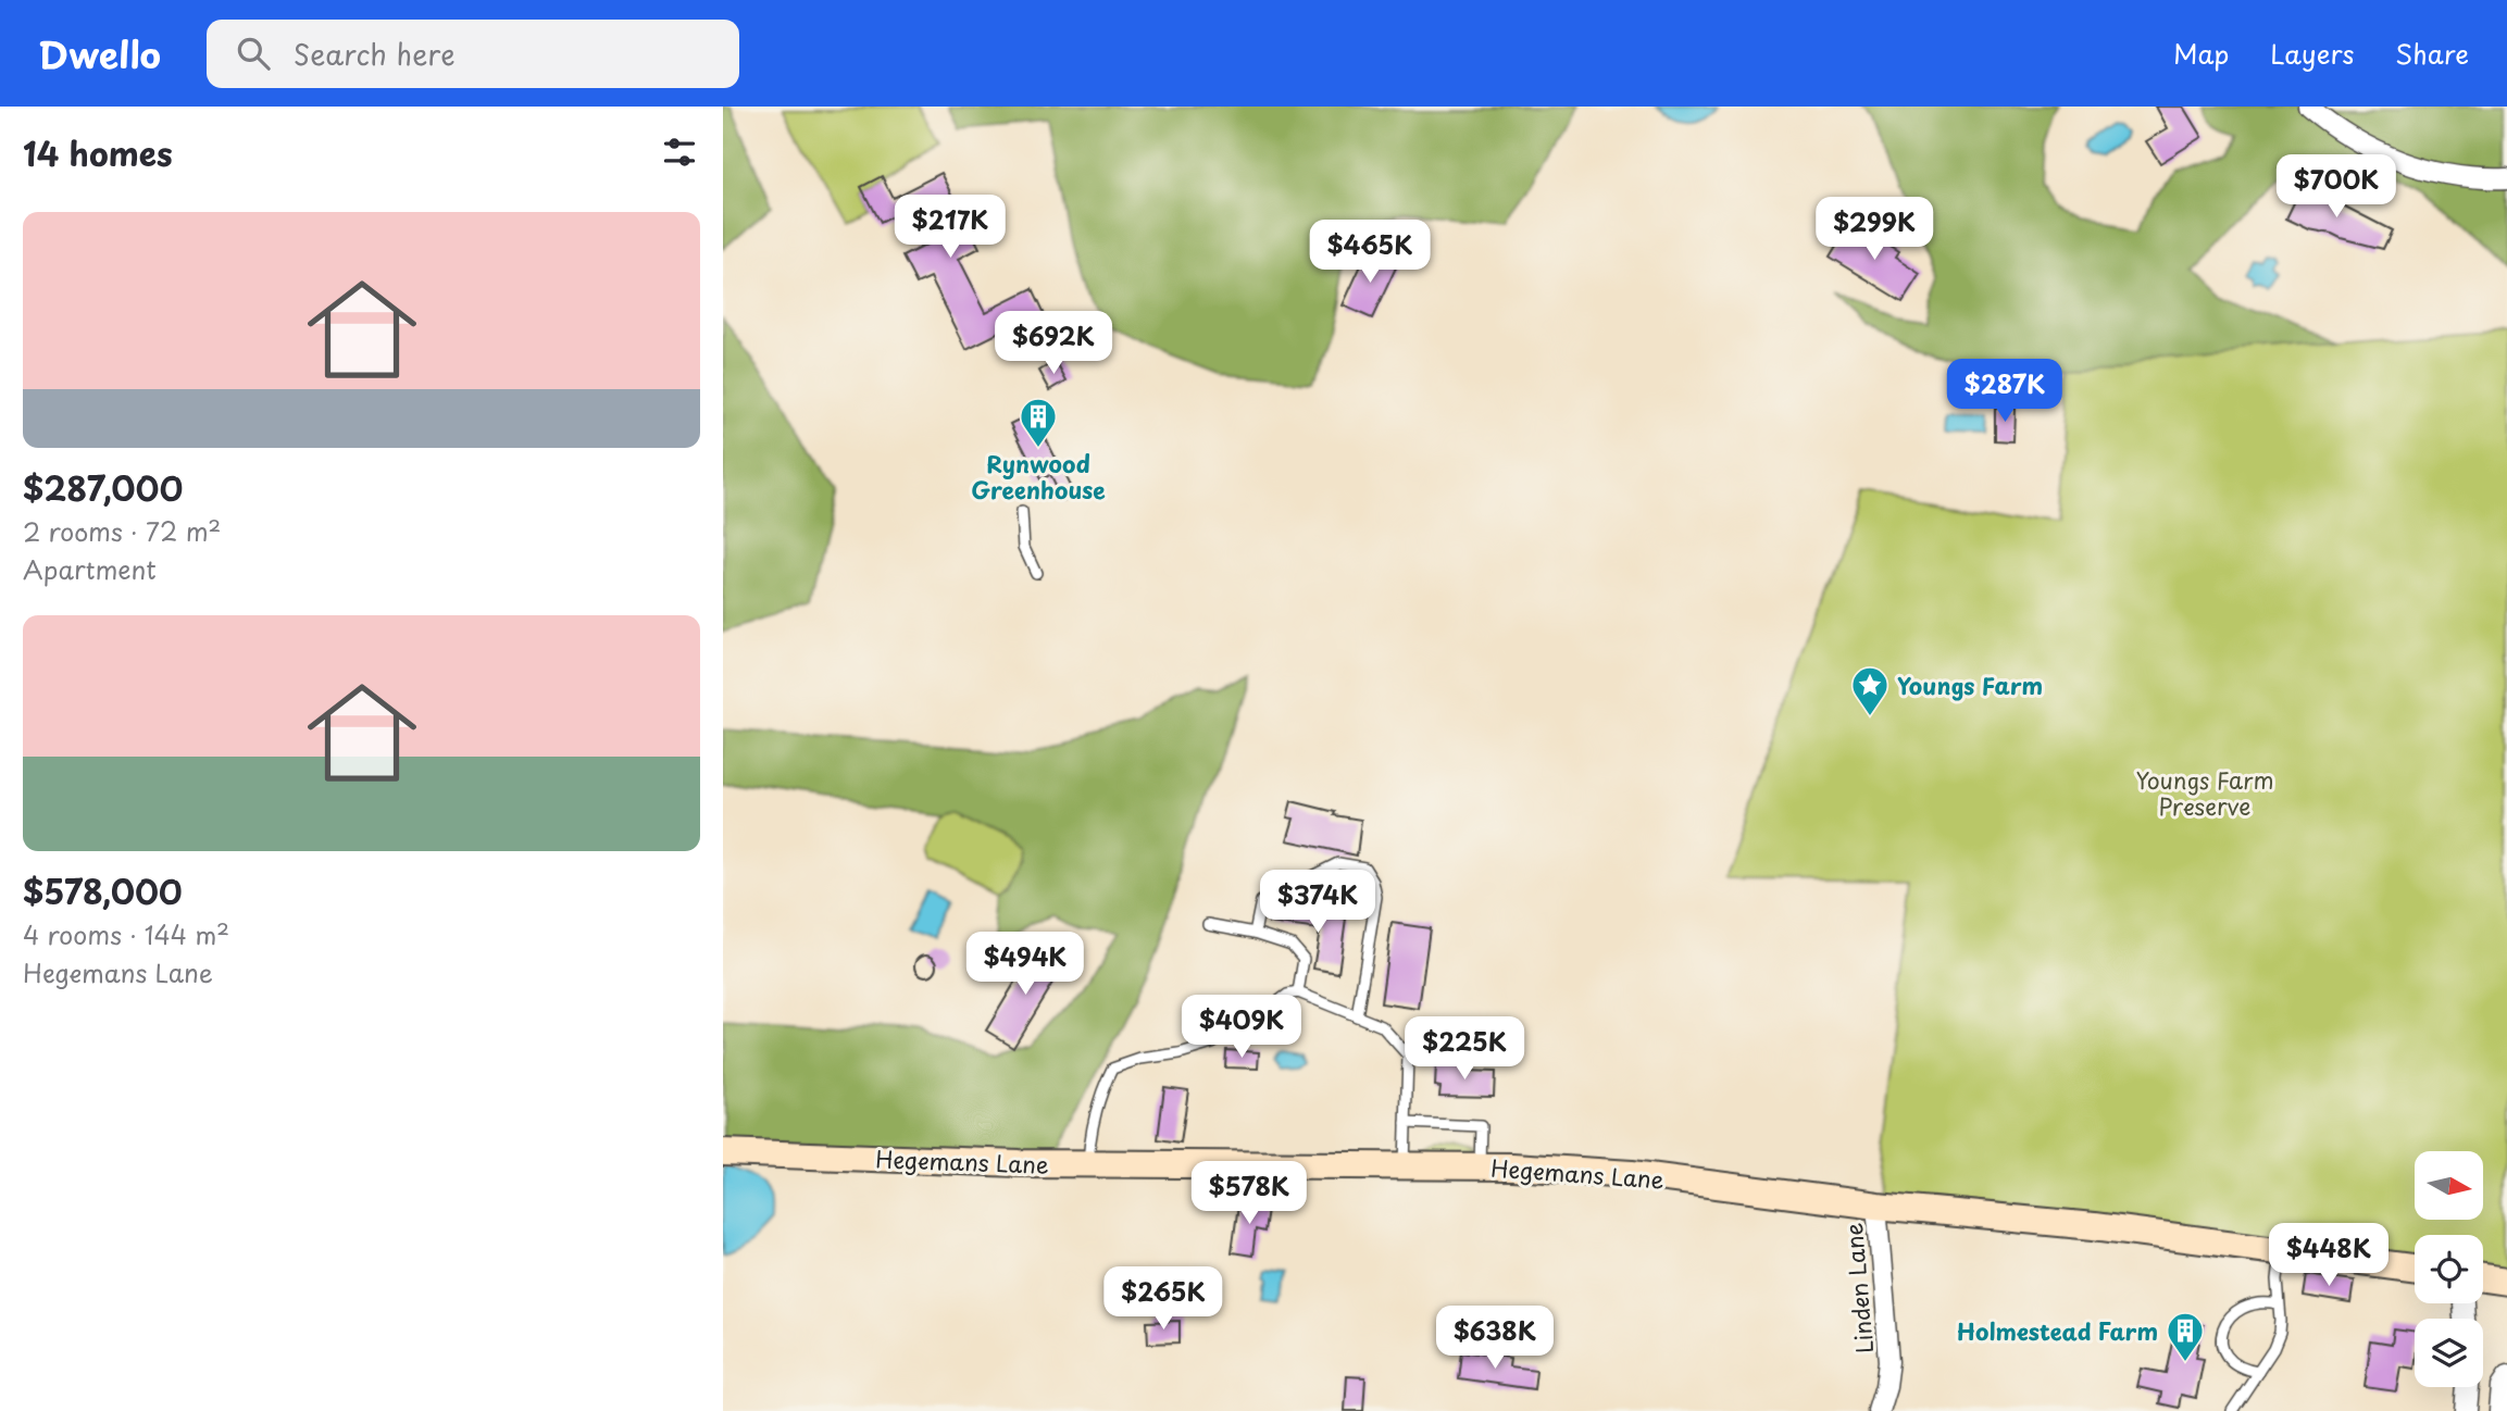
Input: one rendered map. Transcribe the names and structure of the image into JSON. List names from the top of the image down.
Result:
{
  "streets": {
    "street": ["Hegemans Lane", "Linden Lane"]
  },
  "crossings": [
    ["Hegemans Lane", "Linden Lane"]
  ],
  "parks": ["Youngs Farm Preserve"],
  "places": {
    "building": ["Rynwood Greenhouse", "Holmestead Farm"],
    "place": ["Youngs Farm"]
  },
  "north": "right",
  "page": {
    "header": "Dwello",
    "search": "Search here",
    "nav": ["Map", "Layers", "Share"],
    "heading": "14 homes",
    "price": [
      "$700K",
      "$217K",
      "$299K",
      "$465K",
      "$692K",
      "$287K",
      "$374K",
      "$494K",
      "$409K",
      "$225K",
      "$578K",
      "$448K",
      "$265K",
      "$638K"
    ],
    "list": [
      {
        "name": "$287,000",
        "note": "2 rooms · 72 m² · Apartment"
      },
      {
        "name": "$578,000",
        "note": "4 rooms · 144 m² · Hegemans Lane"
      }
    ]
  }
}
